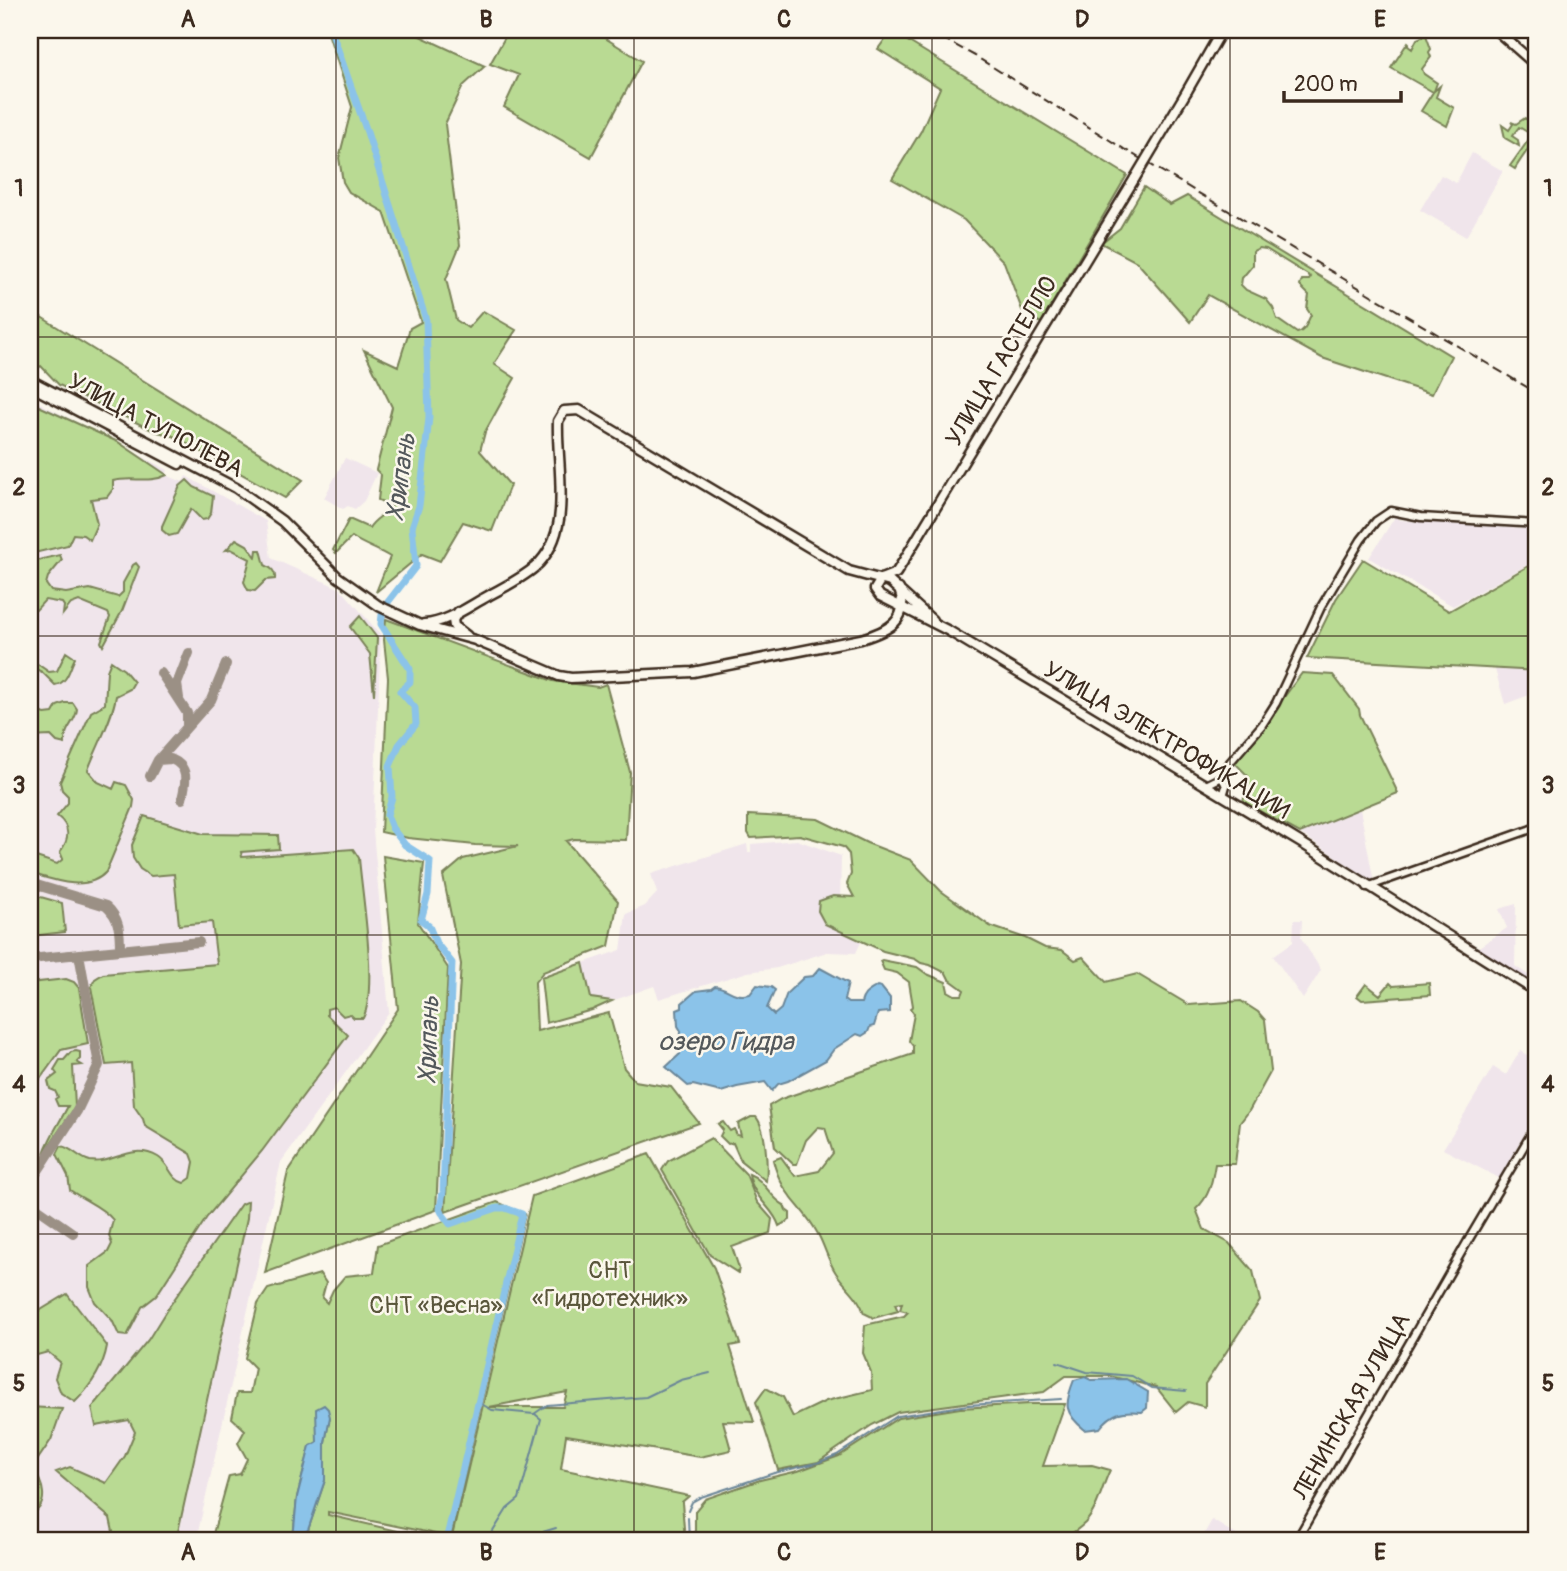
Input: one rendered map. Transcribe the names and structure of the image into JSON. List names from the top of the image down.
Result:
{
  "streets": {
    "main road": ["УЛИЦА ГАСТЕЛЛО", "УЛИЦА ТУПОЛЕВА", "УЛИЦА ЭЛЕКТРОФИКАЦИИ"],
    "street": ["ЛЕНИНСКАЯ УЛИЦА"]
  },
  "water": ["Хрипань", "озеро Гидра"],
  "parks": ["СНТ «Гидротехник»", "СНТ «Весна»"],
  "scale_bar": "200 m",
  "grid": {
    "columns": [
      "A",
      "B",
      "C",
      "D",
      "E"
    ],
    "rows": [
      "1",
      "2",
      "3",
      "4",
      "5"
    ]
  }
}
